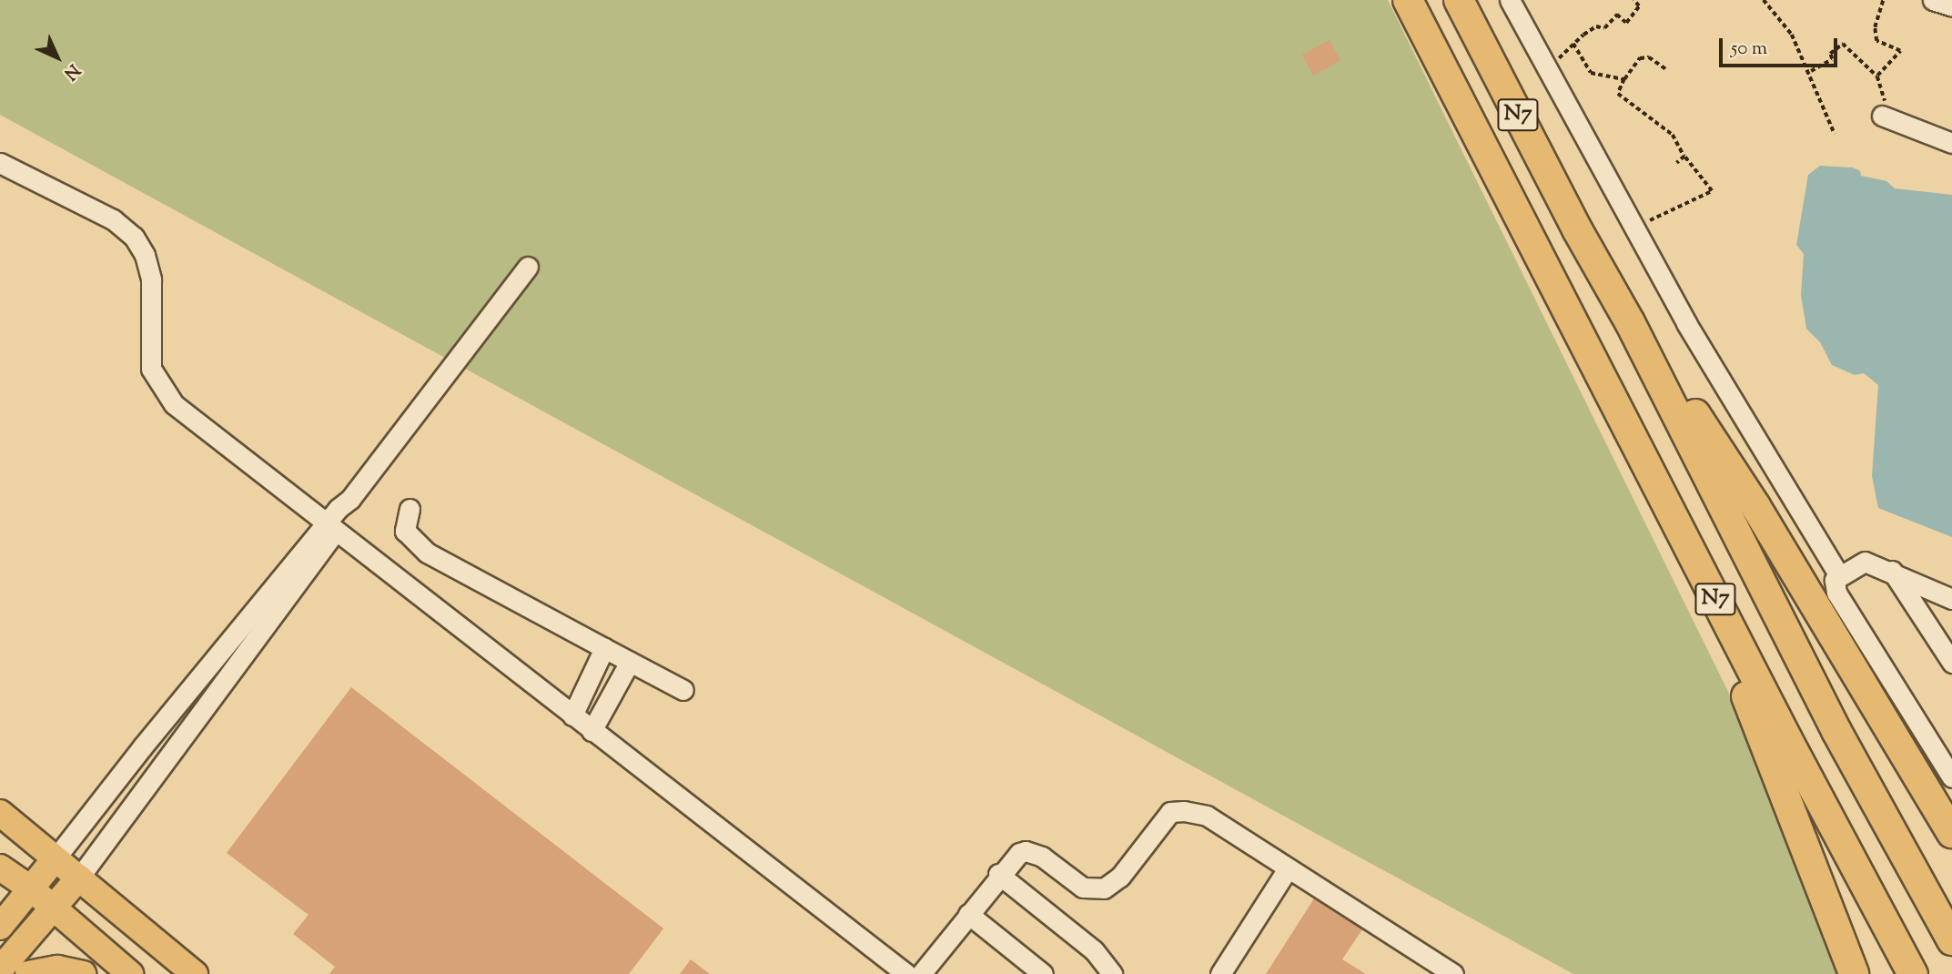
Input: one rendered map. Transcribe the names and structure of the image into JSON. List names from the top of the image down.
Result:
{
  "streets": {
    "highway": ["N7"]
  },
  "scale_bar": "50 m",
  "north": "bottom right"
}
